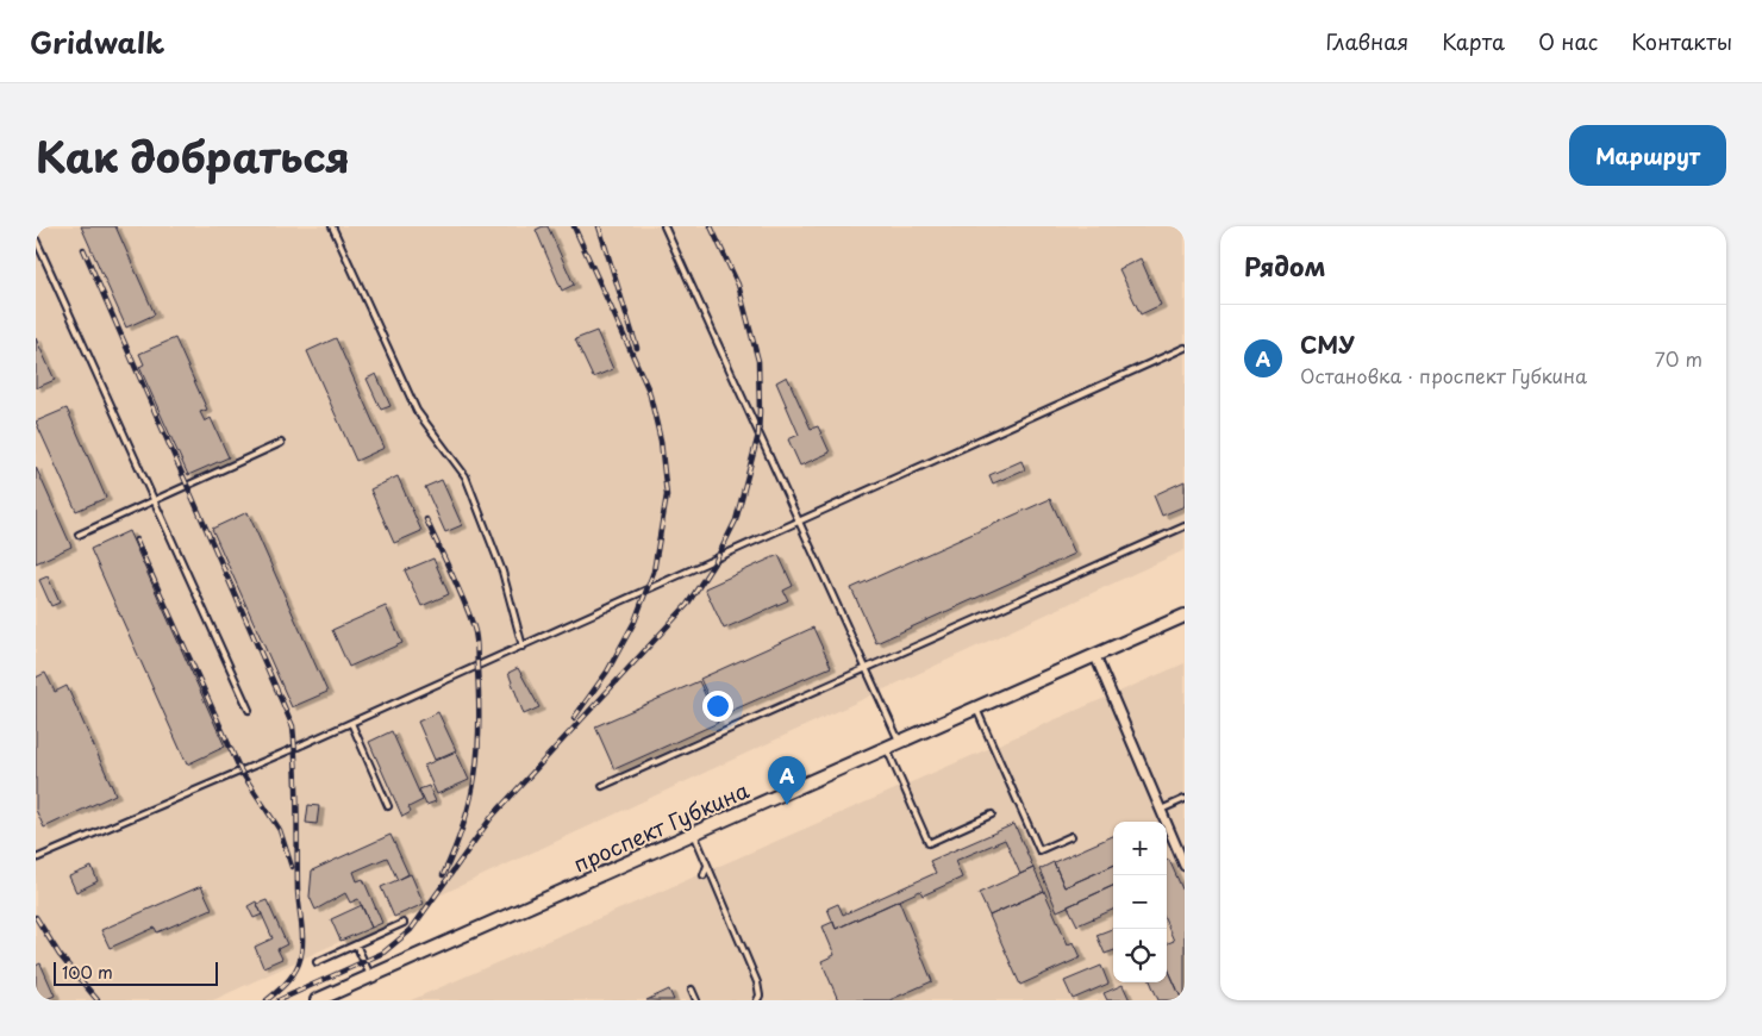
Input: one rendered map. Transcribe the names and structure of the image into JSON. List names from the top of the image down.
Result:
{
  "streets": {
    "main road": ["проспект Губкина"]
  },
  "scale_bar": "100 m",
  "page": {
    "header": "Gridwalk",
    "nav": [
      "Главная",
      "Карта",
      "О нас",
      "Контакты"
    ],
    "title": "Как добраться",
    "buttons": "Маршрут",
    "heading": "Рядом",
    "list": [
      {
        "mark": "A",
        "name": "СМУ",
        "note": "Остановка · проспект Губкина",
        "value": "70 m"
      }
    ],
    "pins": "A",
    "map_buttons": ["+", "−"],
    "scale": "100 m"
  }
}
